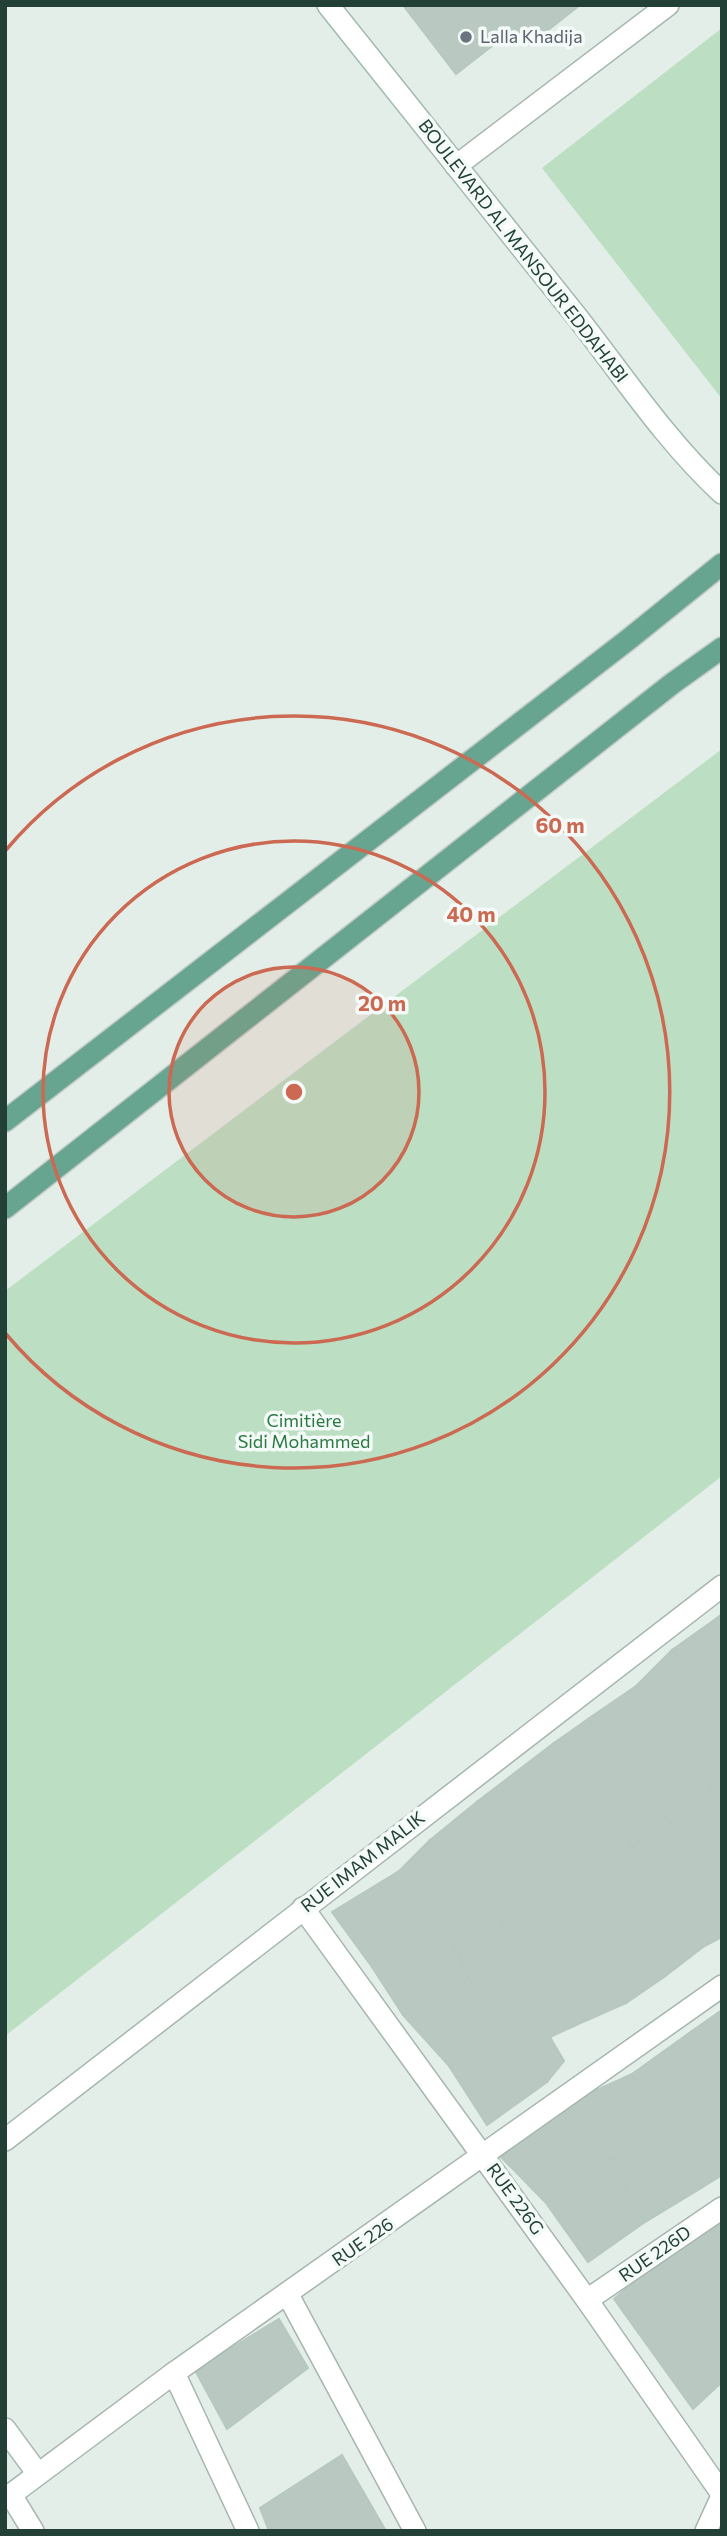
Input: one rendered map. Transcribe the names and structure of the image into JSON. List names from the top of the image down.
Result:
{
  "streets": {
    "street": [
      "BOULEVARD AL MANSOUR EDDAHABI",
      "RUE IMAM MALIK",
      "RUE 226G",
      "RUE 226",
      "RUE 226D"
    ]
  },
  "crossings": [
    ["RUE IMAM MALIK", "RUE 226G"],
    ["RUE 226G", "RUE 226"],
    ["RUE 226G", "RUE 226D"]
  ],
  "parks": ["Cimitière Sidi Mohammed"],
  "places": ["Lalla Khadija"],
  "rings": ["60 m", "40 m", "20 m"]
}
